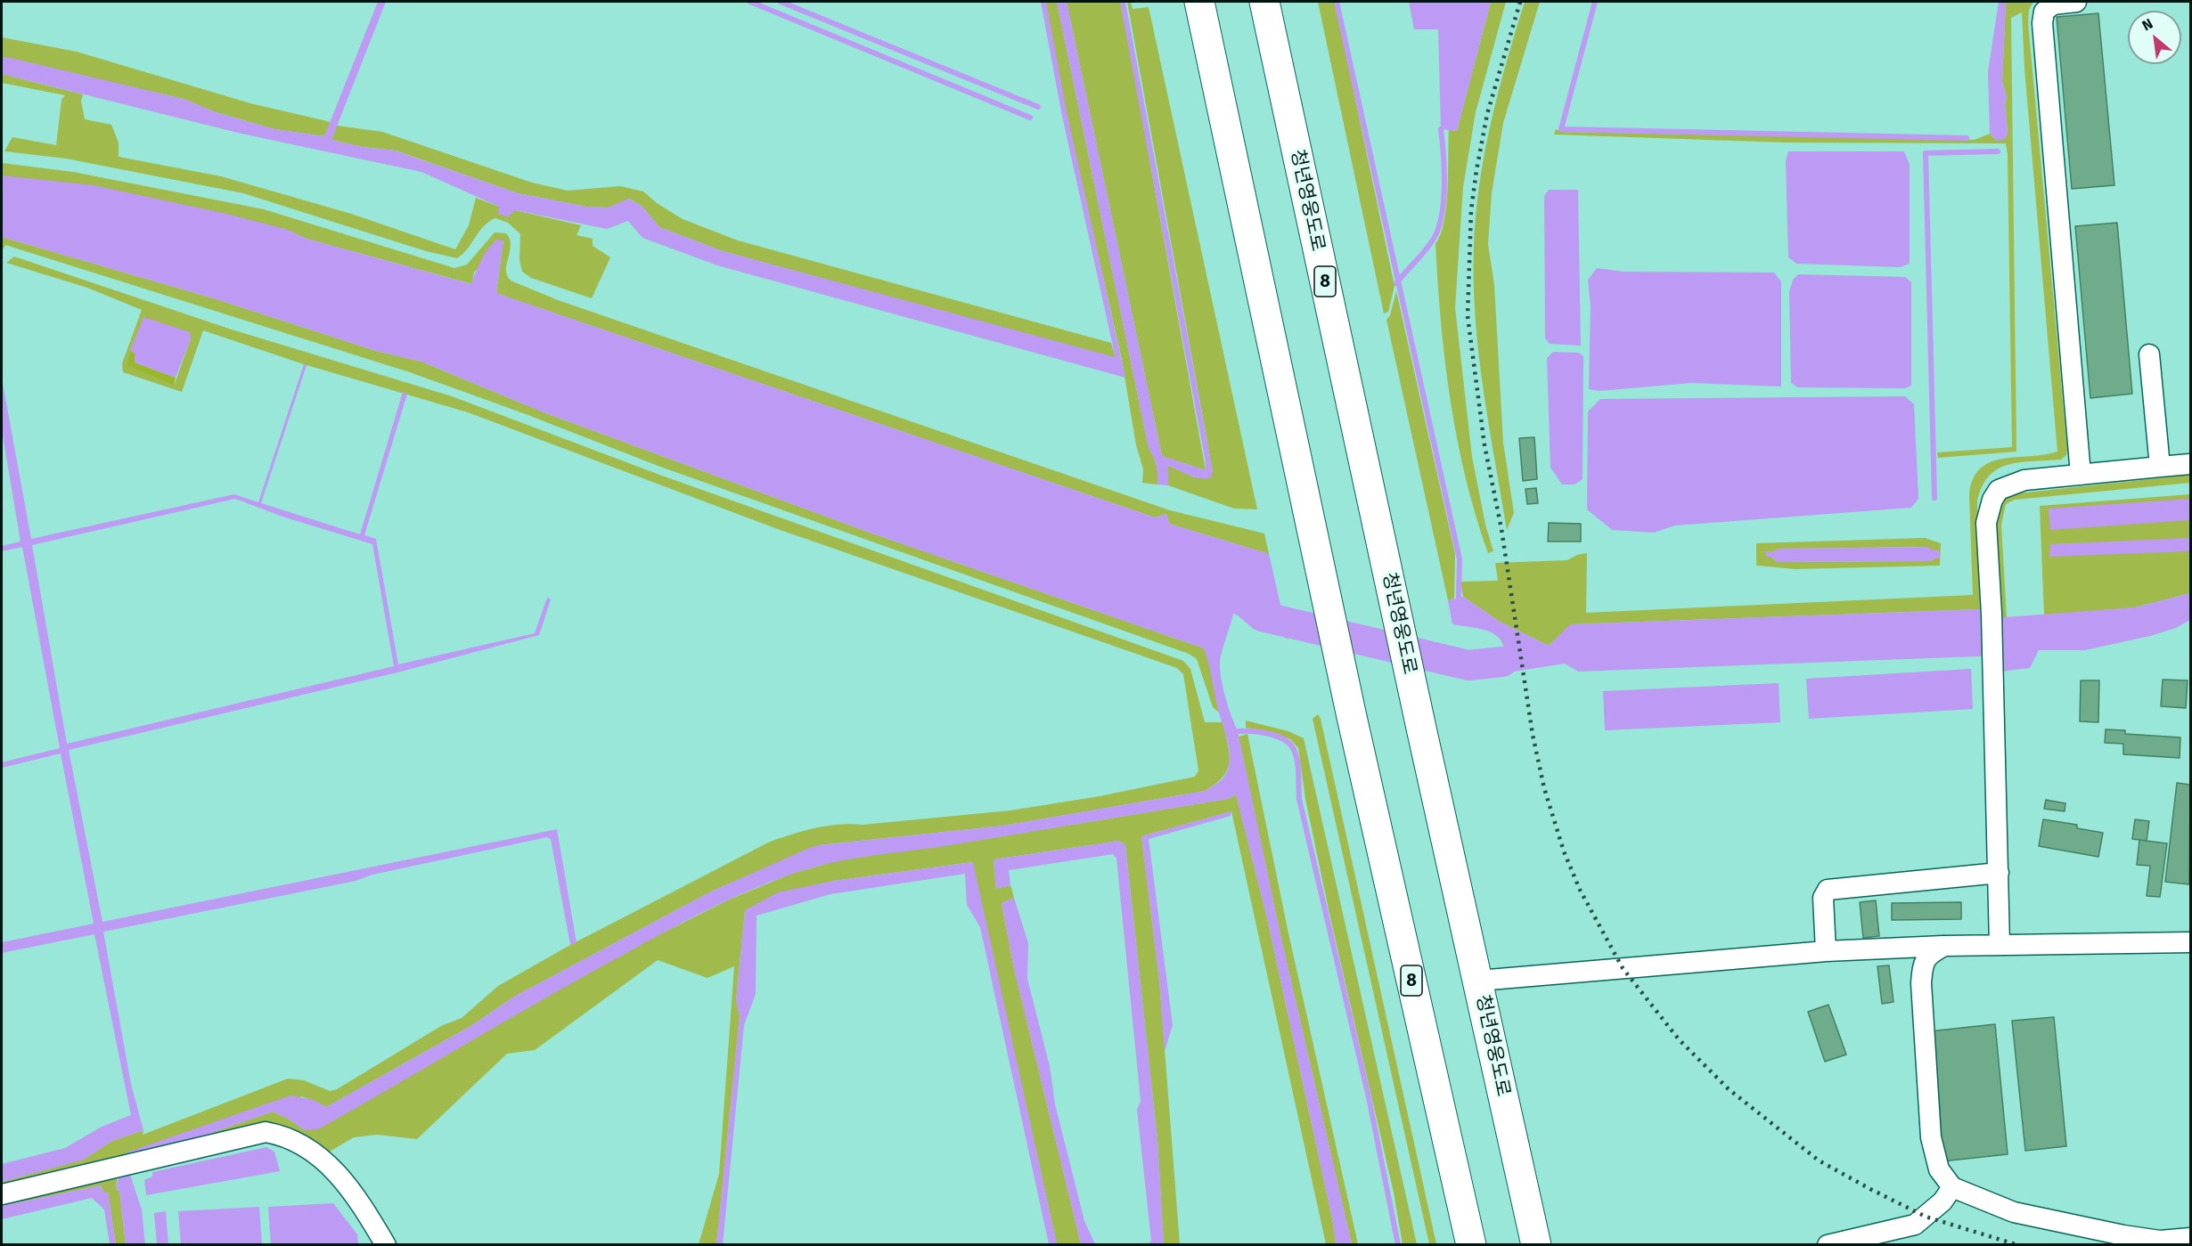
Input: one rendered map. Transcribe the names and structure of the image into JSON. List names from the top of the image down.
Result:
{
  "streets": {
    "highway": ["청년영웅도로", "8"]
  },
  "north": "top left"
}
